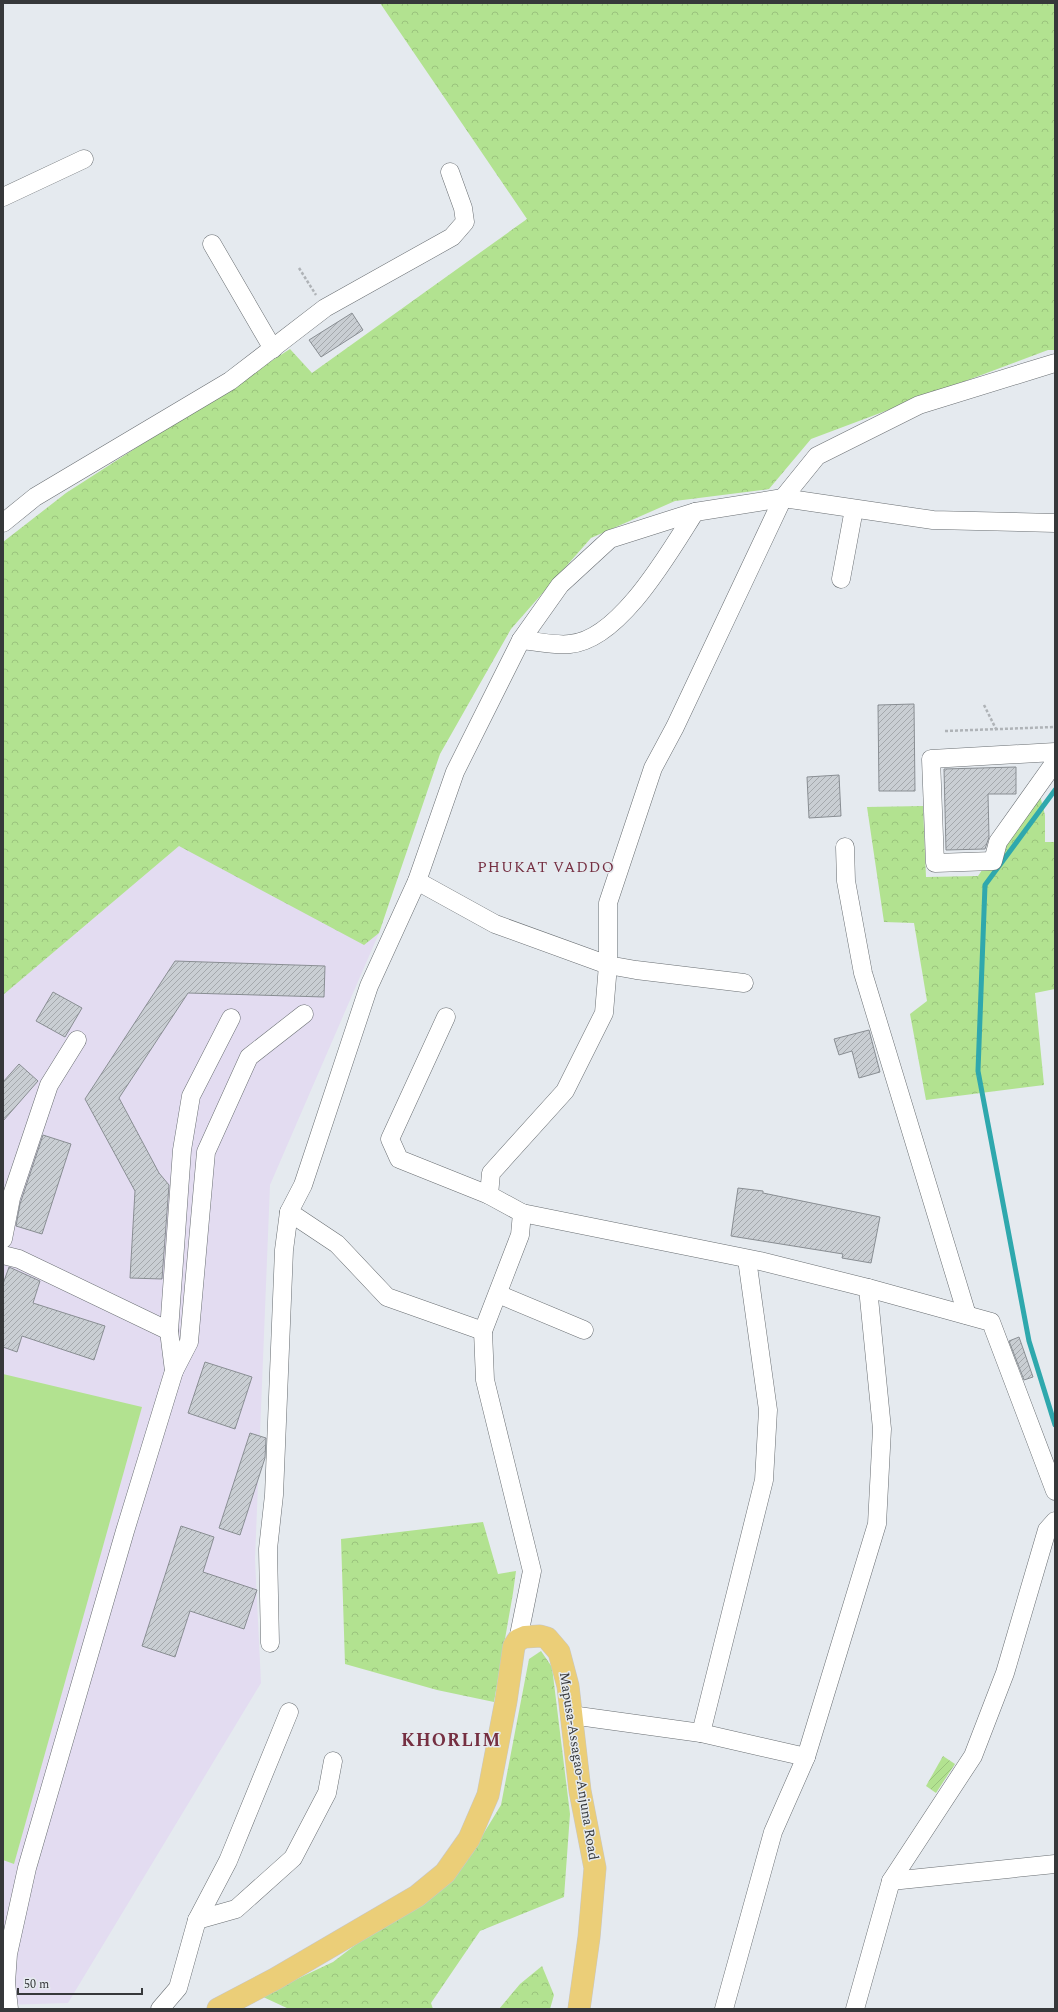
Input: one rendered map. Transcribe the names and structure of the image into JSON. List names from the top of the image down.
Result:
{
  "streets": {
    "main road": ["Mapusa-Assagao-Anjuna Road"]
  },
  "districts": ["PHUKAT VADDO", "KHORLIM"],
  "scale_bar": "50 m"
}
